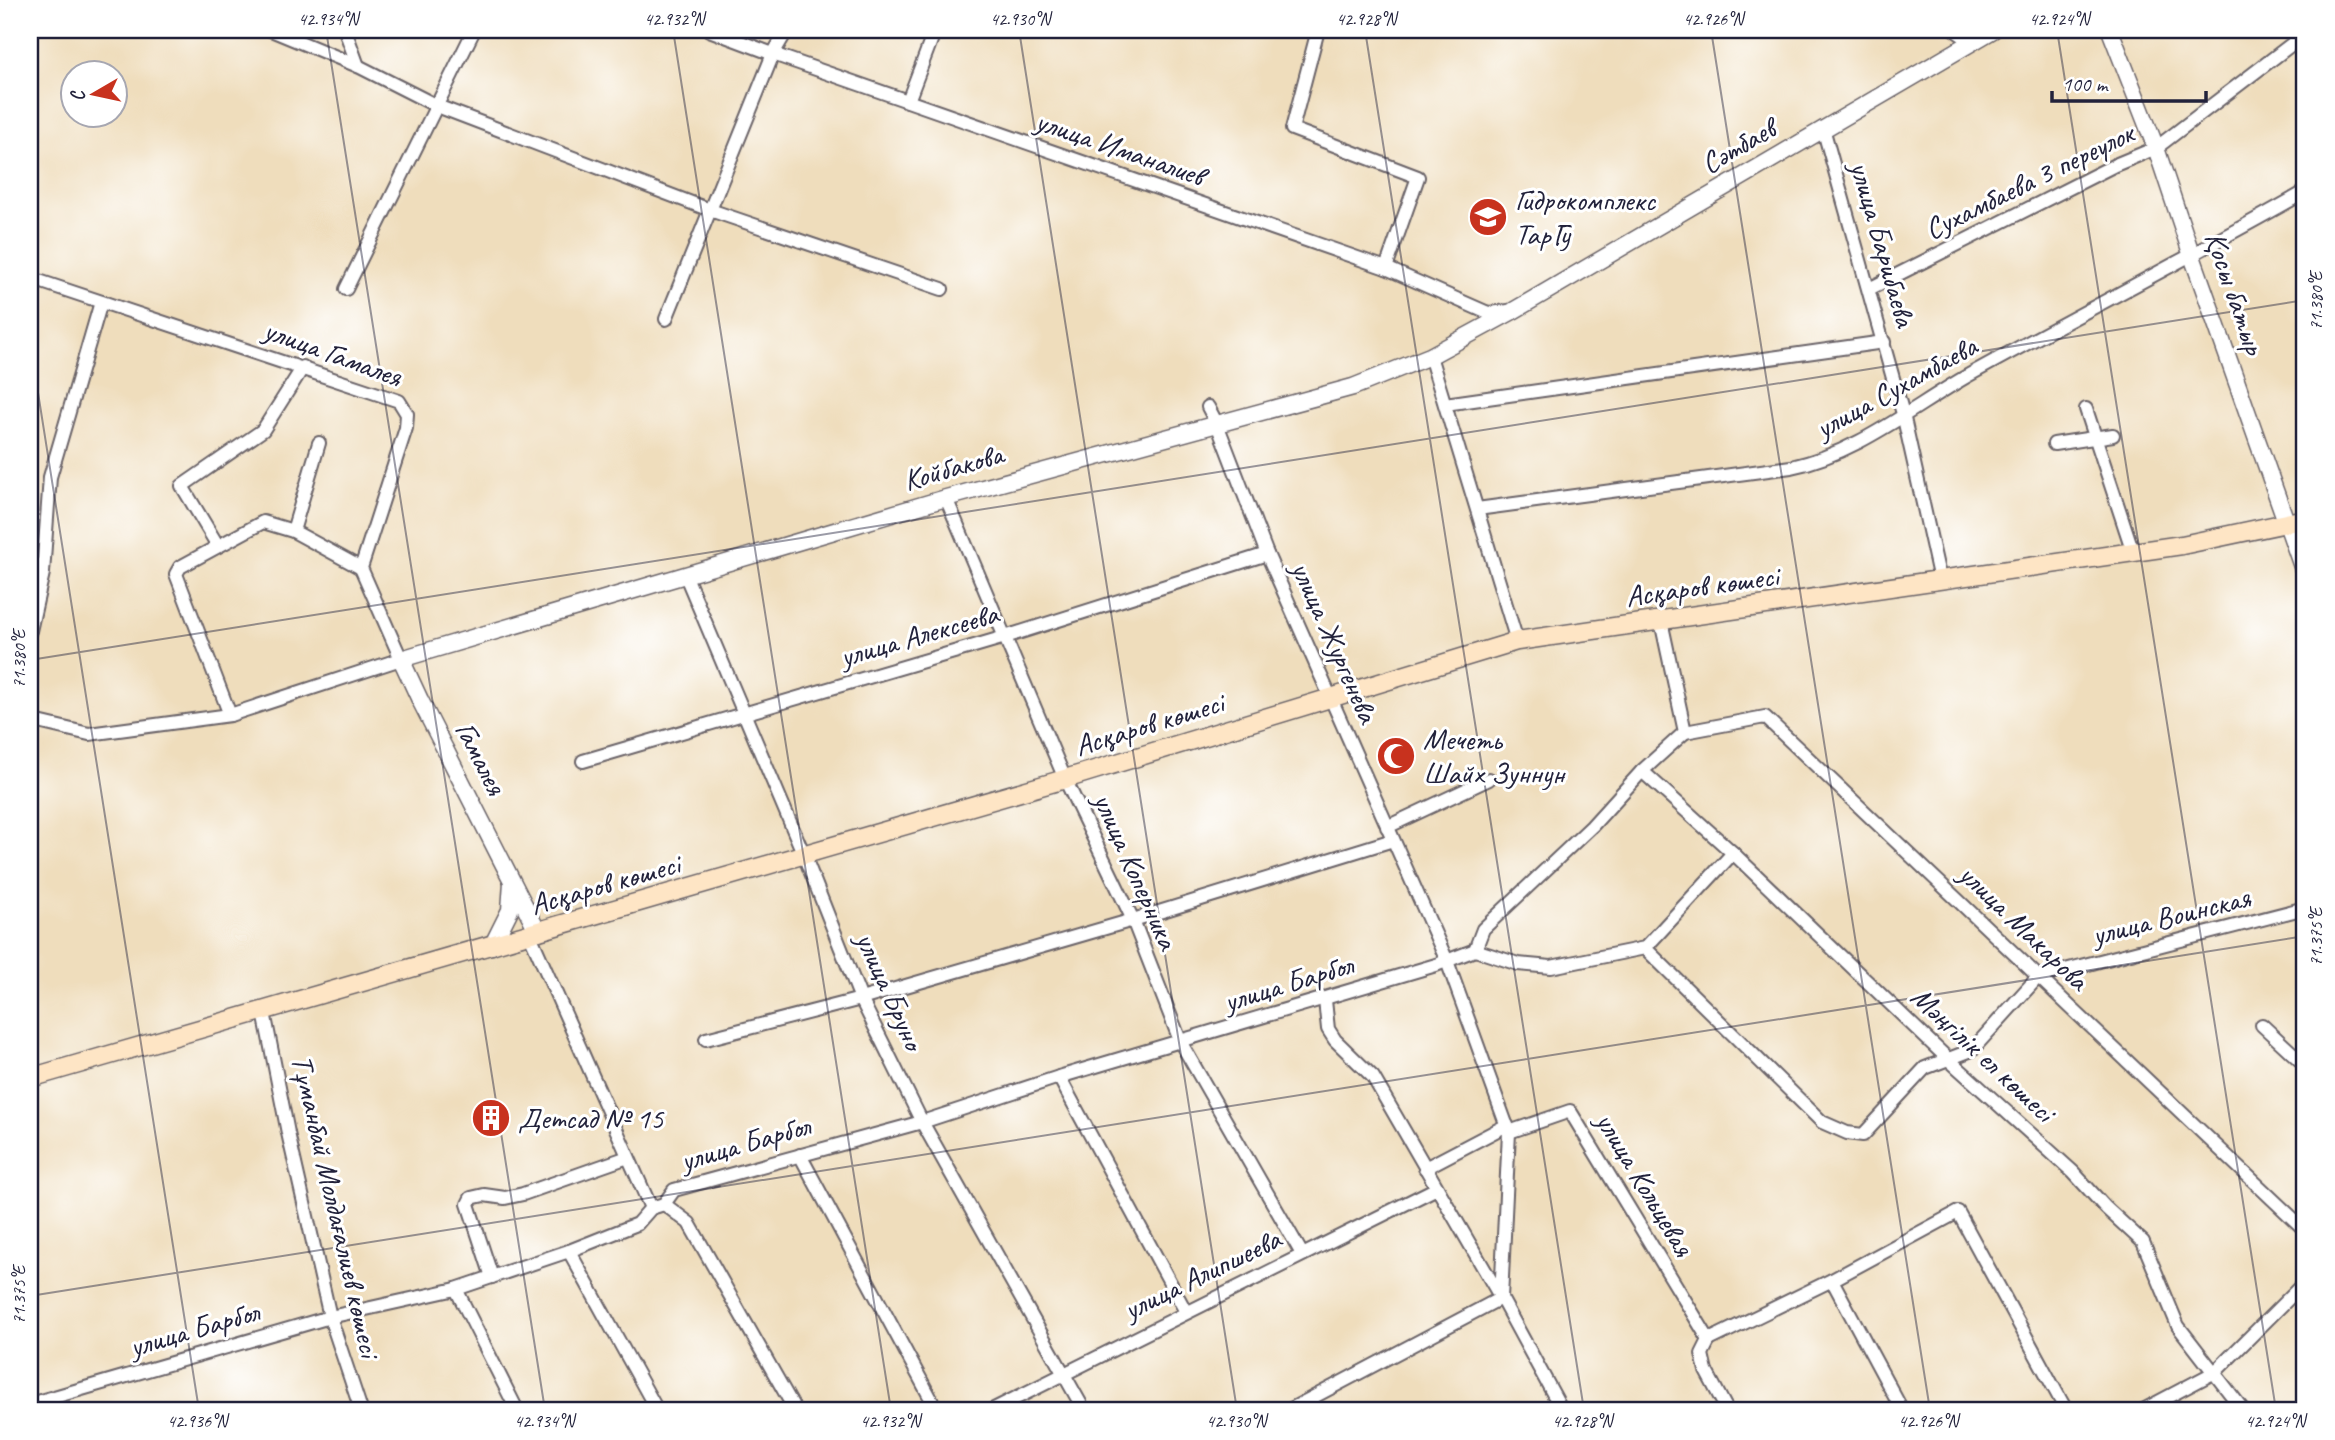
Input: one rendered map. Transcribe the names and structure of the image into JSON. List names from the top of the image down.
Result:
{
  "streets": {
    "main road": ["Асқаров көшесі"],
    "street": [
      "Сәтбаев",
      "улица Иманалиев",
      "Сухамбаева 3 переулок",
      "улица Барибаева",
      "Қосы батыр",
      "улица Гамалея",
      "улица Сухамбаева",
      "Койбакова",
      "улица Алексеева",
      "улица Жургенева",
      "Гамалея",
      "улица Коперника",
      "улица Воинская",
      "улица Макарова",
      "улица Барбол",
      "улица Бруно",
      "Мәңгілік ел көшесі",
      "улица Кольцевая",
      "Тұманбай Молдағалиев көшесі",
      "улица Алипшеева"
    ]
  },
  "crossings": [
    ["Сәтбаев", "улица Иманалиев"],
    ["Сәтбаев", "улица Барибаева"],
    ["Сәтбаев", "Койбакова"],
    ["улица Иманалиев", "Койбакова"],
    ["Сухамбаева 3 переулок", "улица Барибаева"],
    ["Сухамбаева 3 переулок", "Қосы батыр"],
    ["улица Барибаева", "улица Сухамбаева"],
    ["улица Барибаева", "Асқаров көшесі"],
    ["Қосы батыр", "улица Сухамбаева"],
    ["Қосы батыр", "Асқаров көшесі"],
    ["Койбакова", "улица Жургенева"],
    ["Койбакова", "Гамалея"],
    ["Койбакова", "улица Коперника"],
    ["Койбакова", "улица Бруно"],
    ["Асқаров көшесі", "улица Жургенева"],
    ["Асқаров көшесі", "Гамалея"],
    ["Асқаров көшесі", "улица Коперника"],
    ["Асқаров көшесі", "улица Бруно"],
    ["Асқаров көшесі", "Тұманбай Молдағалиев көшесі"],
    ["улица Алексеева", "улица Жургенева"],
    ["улица Алексеева", "улица Коперника"],
    ["улица Алексеева", "улица Бруно"],
    ["улица Жургенева", "улица Барбол"],
    ["улица Жургенева", "улица Кольцевая"],
    ["улица Коперника", "улица Барбол"],
    ["улица Коперника", "улица Алипшеева"],
    ["улица Воинская", "улица Макарова"],
    ["улица Барбол", "улица Бруно"],
    ["улица Барбол", "Тұманбай Молдағалиев көшесі"],
    ["улица Бруно", "улица Алипшеева"]
  ],
  "places": {
    "school or university": ["Гидрокомплекс ТарГу"],
    "mosque": ["Мечеть Шайх Зуннун"],
    "building": ["Детсад № 15"]
  },
  "scale_bar": "100 m",
  "north": "left",
  "coordinates": [
    "42.934°N",
    "42.932°N",
    "42.930°N",
    "42.928°N",
    "42.926°N",
    "42.924°N",
    "71.380°E",
    "71.375°E",
    "42.936°N"
  ]
}
